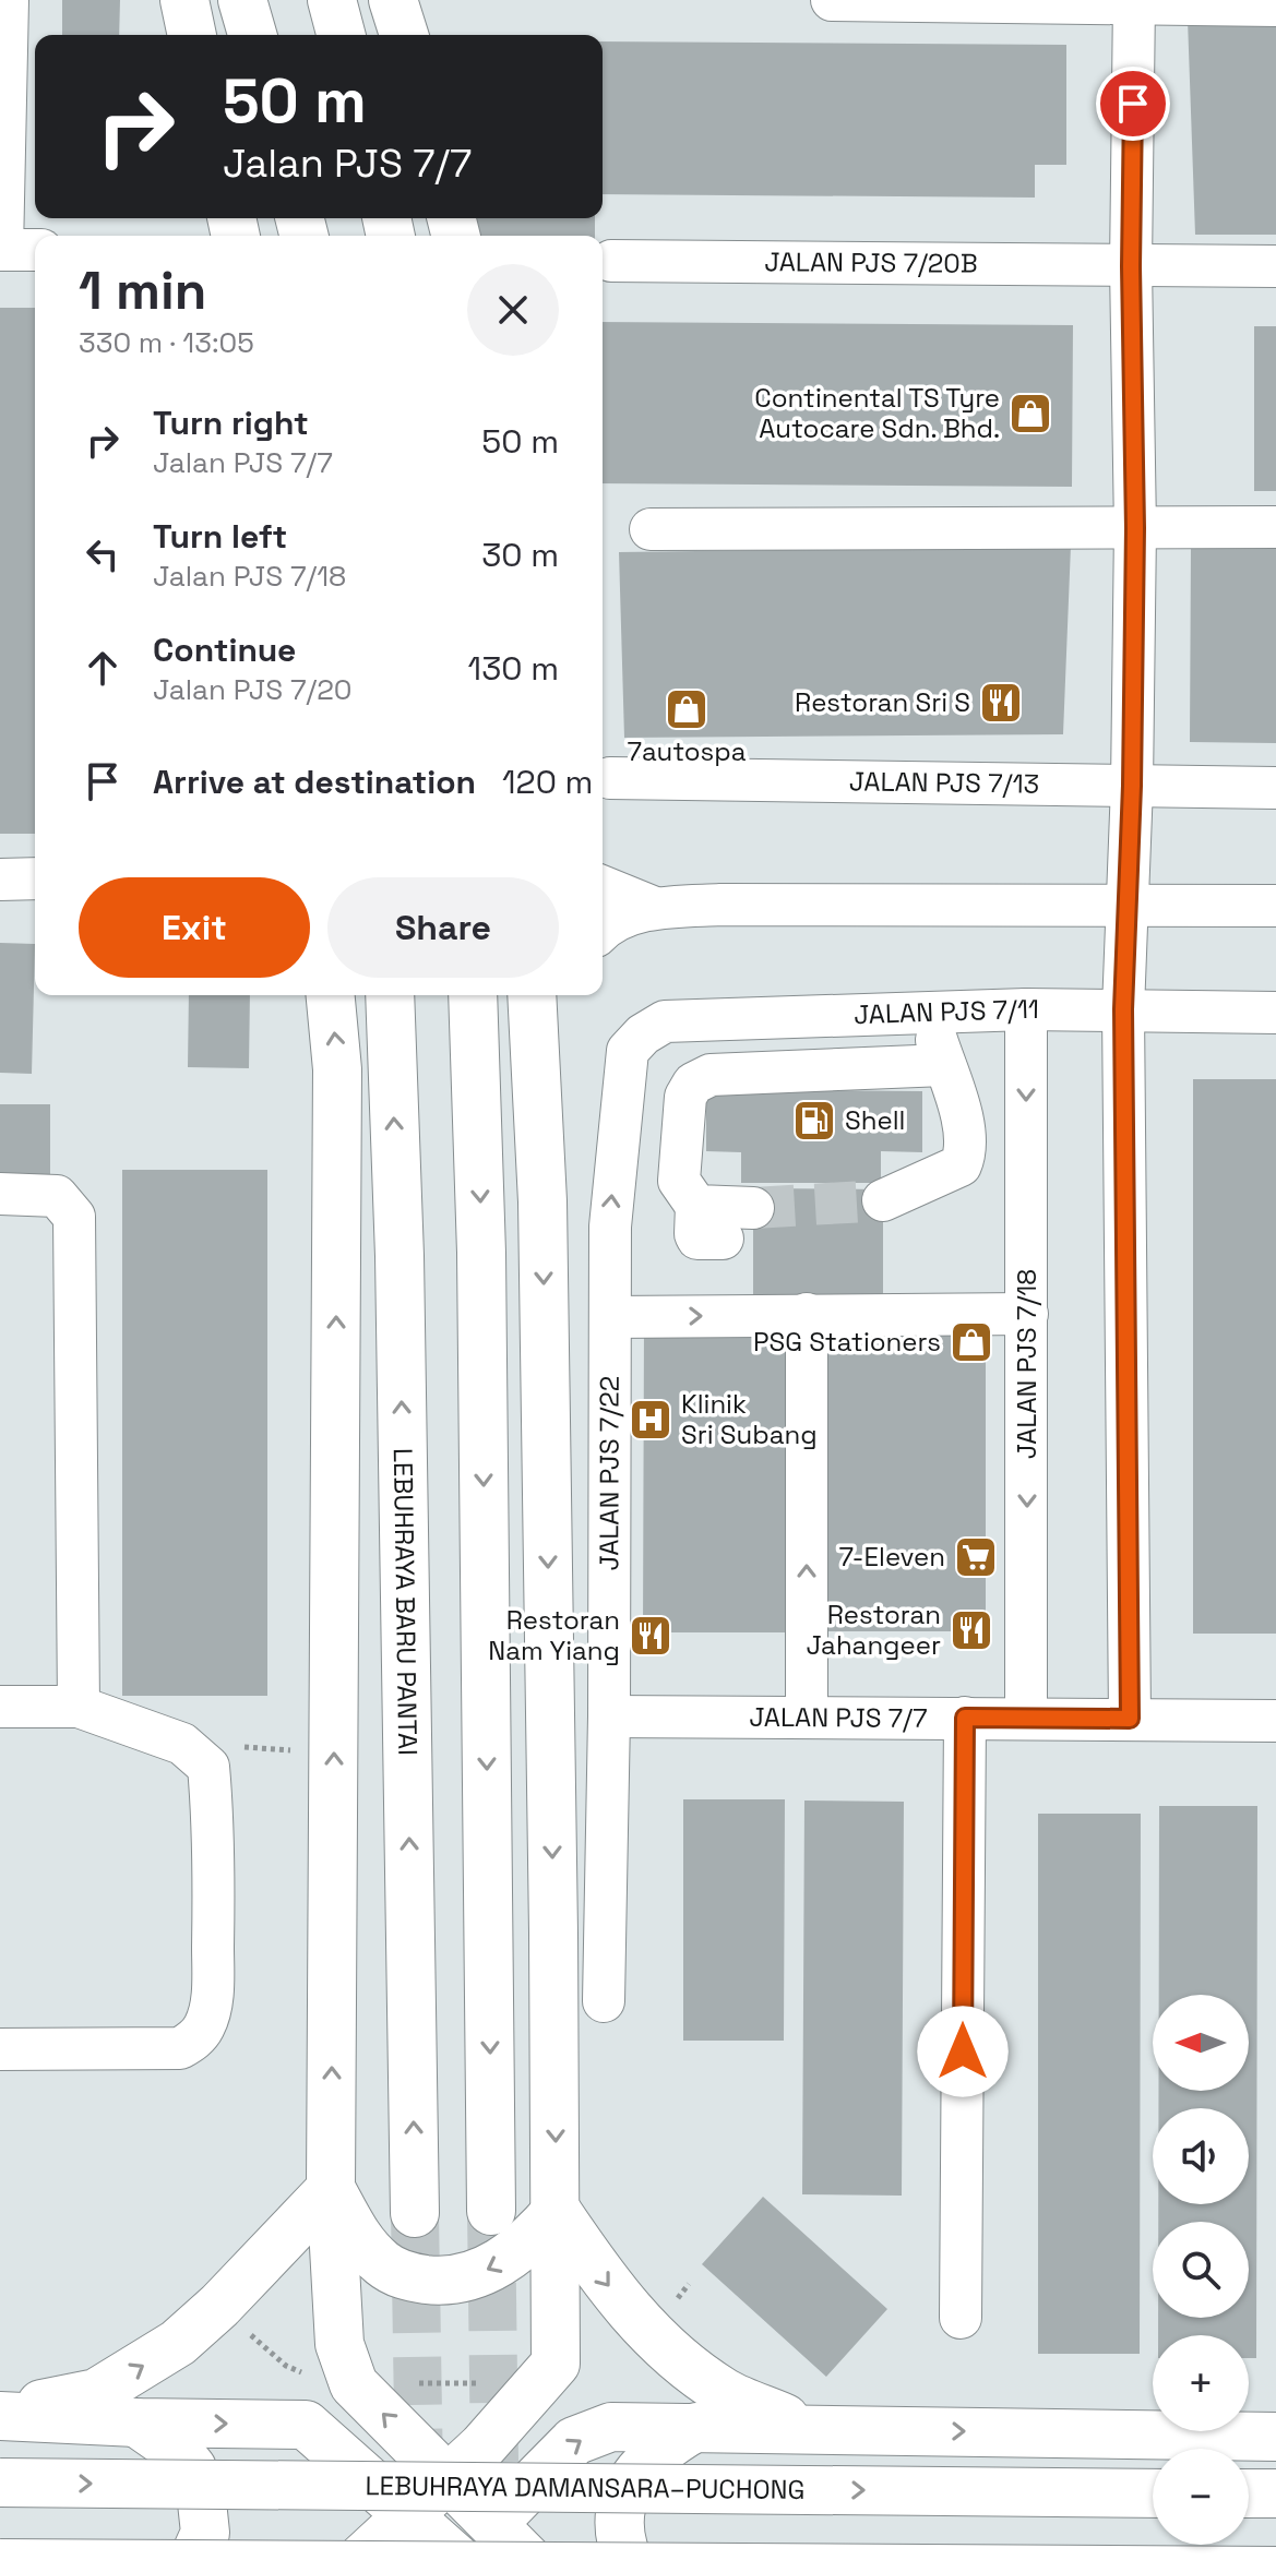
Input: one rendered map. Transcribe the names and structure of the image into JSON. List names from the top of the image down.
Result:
{
  "streets": {
    "highway": ["LEBUHRAYA BARU PANTAI", "LEBUHRAYA DAMANSARA–PUCHONG"],
    "street": [
      "JALAN PJS 7/20B",
      "JALAN PJS 7/13",
      "JALAN PJS 7/11",
      "JALAN PJS 7/18",
      "JALAN PJS 7/22",
      "JALAN PJS 7/7"
    ]
  },
  "crossings": [
    ["JALAN PJS 7/11", "JALAN PJS 7/18"],
    ["JALAN PJS 7/11", "JALAN PJS 7/22"],
    ["JALAN PJS 7/18", "JALAN PJS 7/7"],
    ["JALAN PJS 7/22", "JALAN PJS 7/7"]
  ],
  "places": {
    "shop": ["Continental TS Tyre Autocare Sdn. Bhd.", "7autospa", "PSG Stationers"],
    "restaurant": ["Restoran Sri S", "Restoran Jahangeer", "Restoran Nam Yiang"],
    "fuel station": ["Shell"],
    "hospital": ["Klinik Sri Subang"],
    "supermarket": ["7-Eleven"]
  },
  "north": "left",
  "page": {
    "turn": ["50 m", "Jalan PJS 7/7"],
    "heading": ["1 min", "330 m · 13:05"],
    "list": [
      {
        "name": "Turn right",
        "note": "Jalan PJS 7/7",
        "value": "50 m"
      },
      {
        "name": "Turn left",
        "note": "Jalan PJS 7/18",
        "value": "30 m"
      },
      {
        "name": "Continue",
        "note": "Jalan PJS 7/20",
        "value": "130 m"
      },
      {
        "name": "Arrive at destination",
        "value": "120 m"
      }
    ],
    "buttons": ["Exit", "Share"],
    "map_buttons": ["+", "−"]
  }
}
